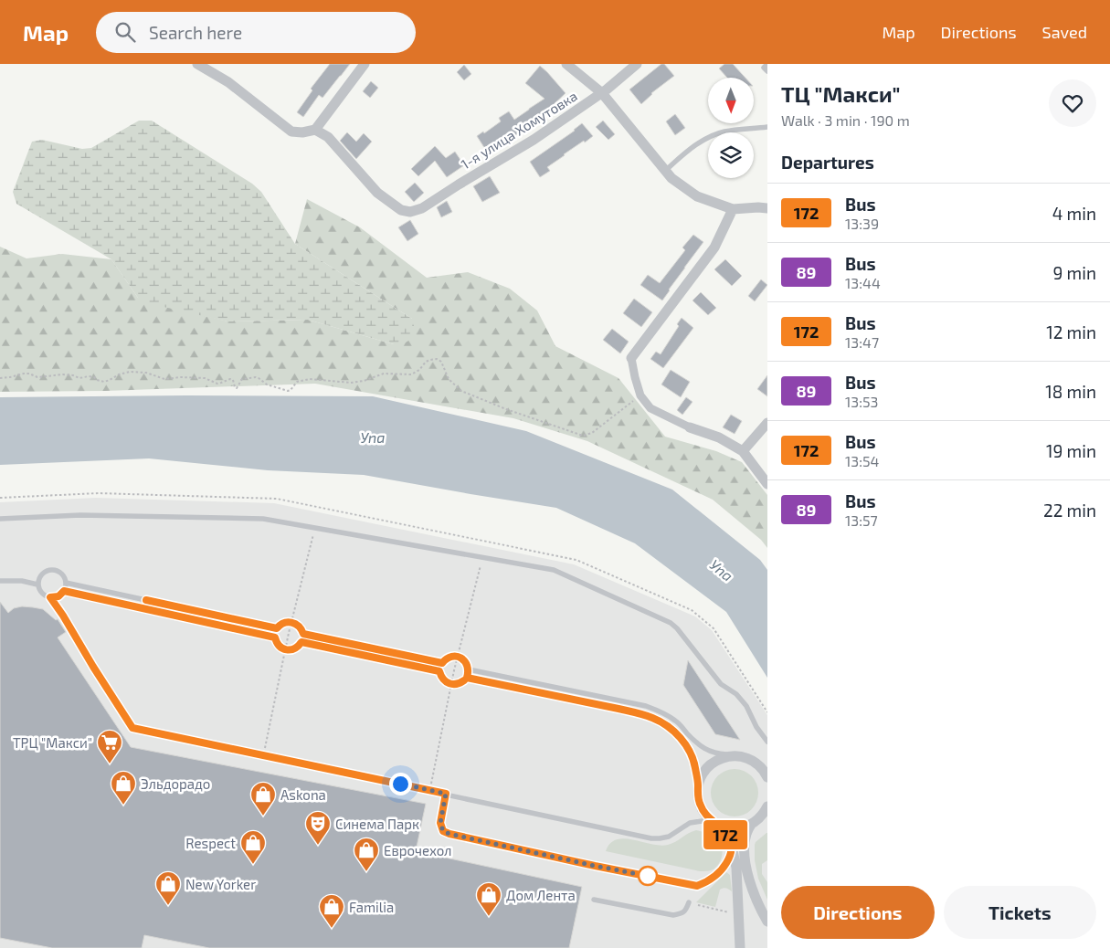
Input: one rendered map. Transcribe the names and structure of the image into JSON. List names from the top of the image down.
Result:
{
  "streets": {
    "street": ["1-я улица Хомутовка"]
  },
  "water": ["Упа"],
  "places": {
    "supermarket": ["ТРЦ \"Макси\""],
    "shop": [
      "Эльдорадо",
      "Askona",
      "Respect",
      "Еврочехол",
      "New Yorker",
      "Дом Лента",
      "Familia"
    ],
    "theatre": ["Синема Парк"]
  },
  "lines": ["bus line 172"],
  "north": "bottom",
  "page": {
    "header": "Map",
    "search": "Search here",
    "nav": ["Map", "Directions", "Saved"],
    "on_map": "172",
    "heading": [
      ["ТЦ \"Макси\"", "Walk · 3 min · 190 m"],
      "Departures"
    ],
    "list": [
      {
        "mark": "172",
        "name": "Bus",
        "note": "13:39",
        "value": "4 min"
      },
      {
        "mark": "89",
        "name": "Bus",
        "note": "13:44",
        "value": "9 min"
      },
      {
        "mark": "172",
        "name": "Bus",
        "note": "13:47",
        "value": "12 min"
      },
      {
        "mark": "89",
        "name": "Bus",
        "note": "13:53",
        "value": "18 min"
      },
      {
        "mark": "172",
        "name": "Bus",
        "note": "13:54",
        "value": "19 min"
      },
      {
        "mark": "89",
        "name": "Bus",
        "note": "13:57",
        "value": "22 min"
      }
    ],
    "buttons": ["Directions", "Tickets"]
  }
}
